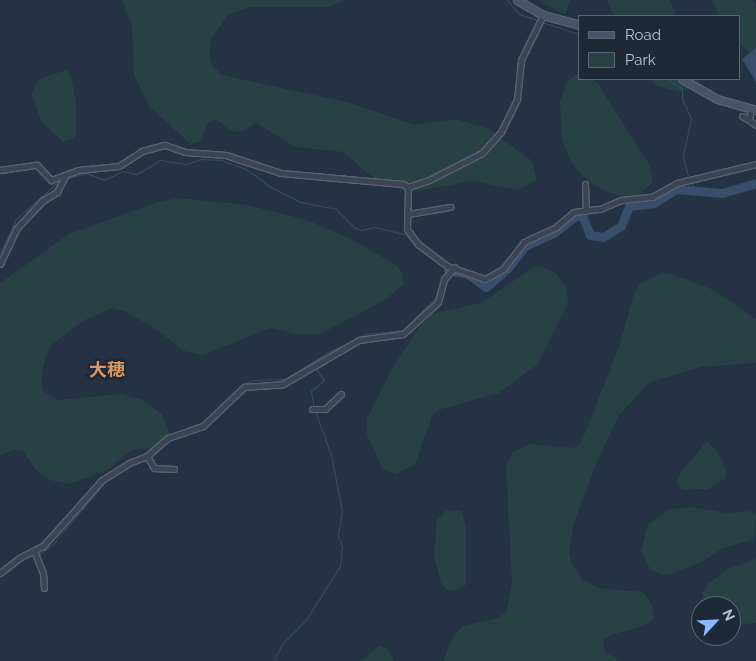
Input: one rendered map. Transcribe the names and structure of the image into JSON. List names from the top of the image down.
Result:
{
  "districts": ["大穂"],
  "legend": ["Road", "Park"],
  "north": "top right"
}
